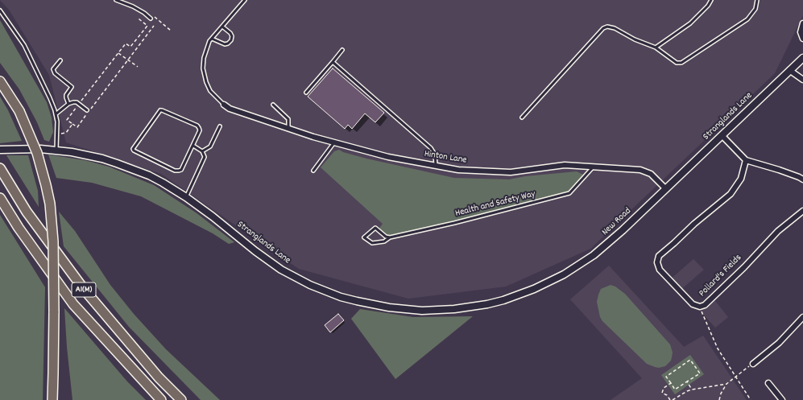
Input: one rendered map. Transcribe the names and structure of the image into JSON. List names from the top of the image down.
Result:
{
  "streets": {
    "highway": ["A1(M)"],
    "main road": ["Stranglands Lane", "New Road"],
    "street": ["Hinton Lane", "Pollard's Fields"],
    "lane": ["Health and Safety Way"]
  },
  "crossings": [
    ["Stranglands Lane", "Hinton Lane"],
    ["Stranglands Lane", "New Road"],
    ["Hinton Lane", "Health and Safety Way"],
    ["Hinton Lane", "New Road"]
  ]
}
